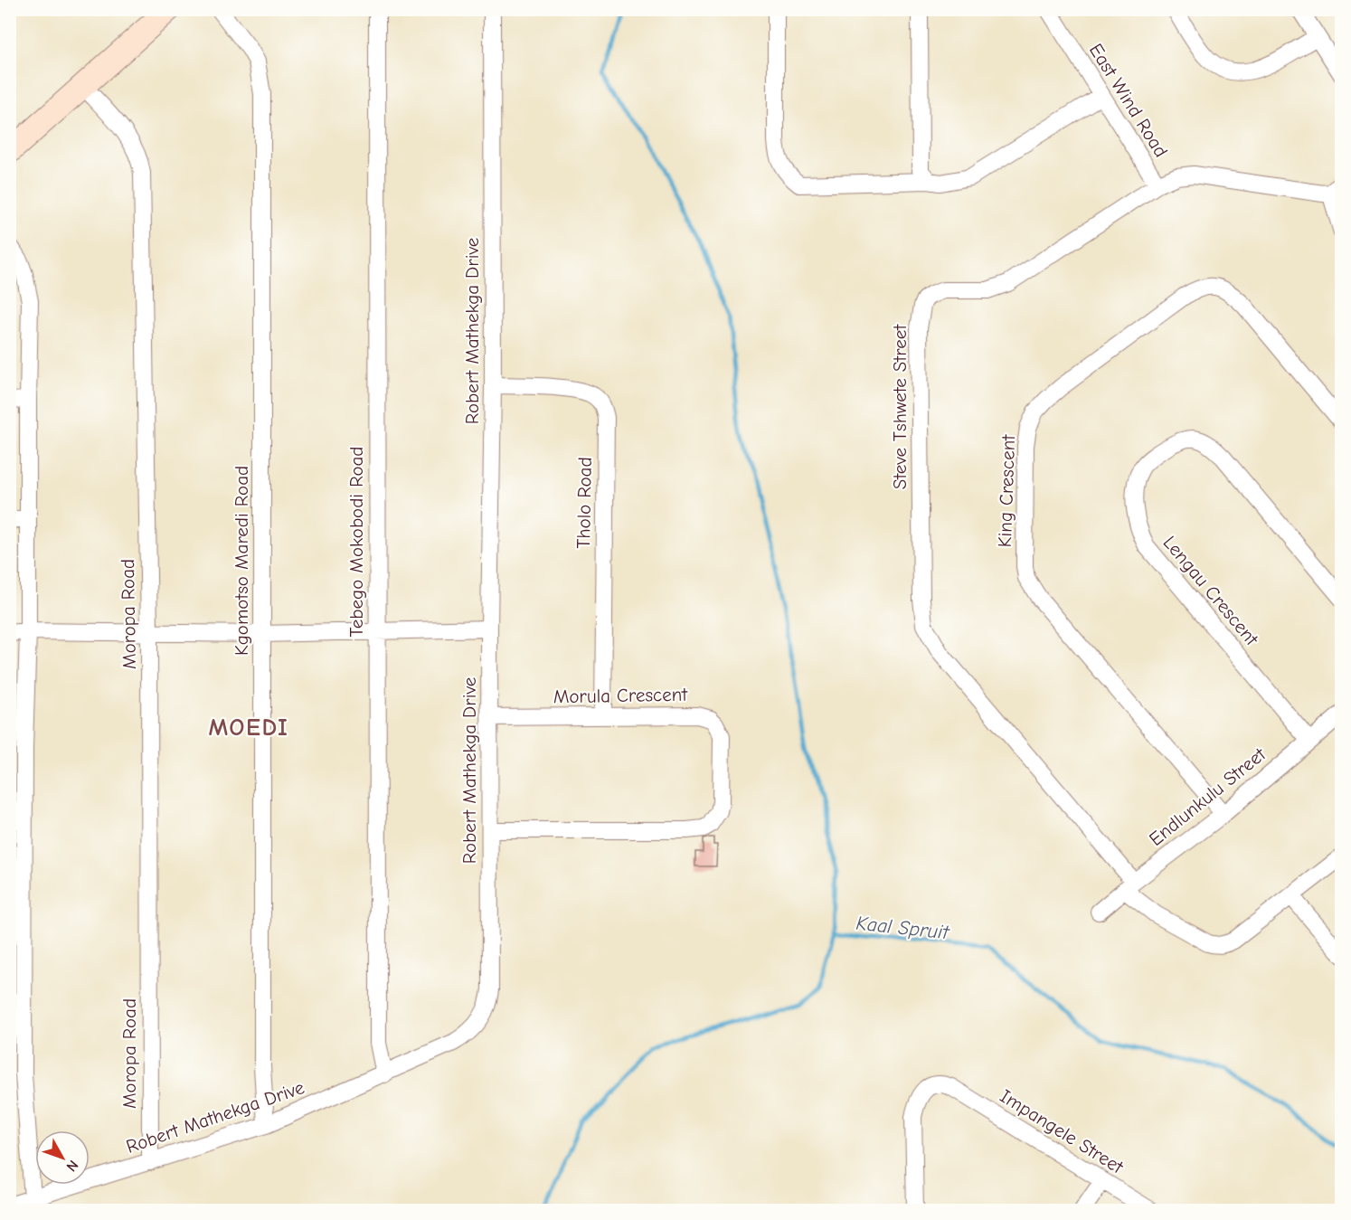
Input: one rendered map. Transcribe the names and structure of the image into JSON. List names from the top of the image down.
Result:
{
  "streets": {
    "street": [
      "East Wind Road",
      "Robert Mathekga Drive",
      "Steve Tshwete Street",
      "King Crescent",
      "Tholo Road",
      "Tebego Mokobodi Road",
      "Kgomotso Maredi Road",
      "Lengau Crescent",
      "Moropa Road",
      "Morula Crescent",
      "Endlunkulu Street",
      "Impangele Street"
    ]
  },
  "crossings": [
    ["East Wind Road", "Steve Tshwete Street"],
    ["Robert Mathekga Drive", "Tholo Road"],
    ["Robert Mathekga Drive", "Tebego Mokobodi Road"],
    ["Robert Mathekga Drive", "Kgomotso Maredi Road"],
    ["Robert Mathekga Drive", "Moropa Road"],
    ["Robert Mathekga Drive", "Morula Crescent"],
    ["Steve Tshwete Street", "Endlunkulu Street"],
    ["King Crescent", "Endlunkulu Street"],
    ["Tholo Road", "Morula Crescent"],
    ["Lengau Crescent", "Endlunkulu Street"]
  ],
  "districts": ["MOEDI"],
  "water": ["Kaal Spruit"],
  "north": "bottom right"
}
